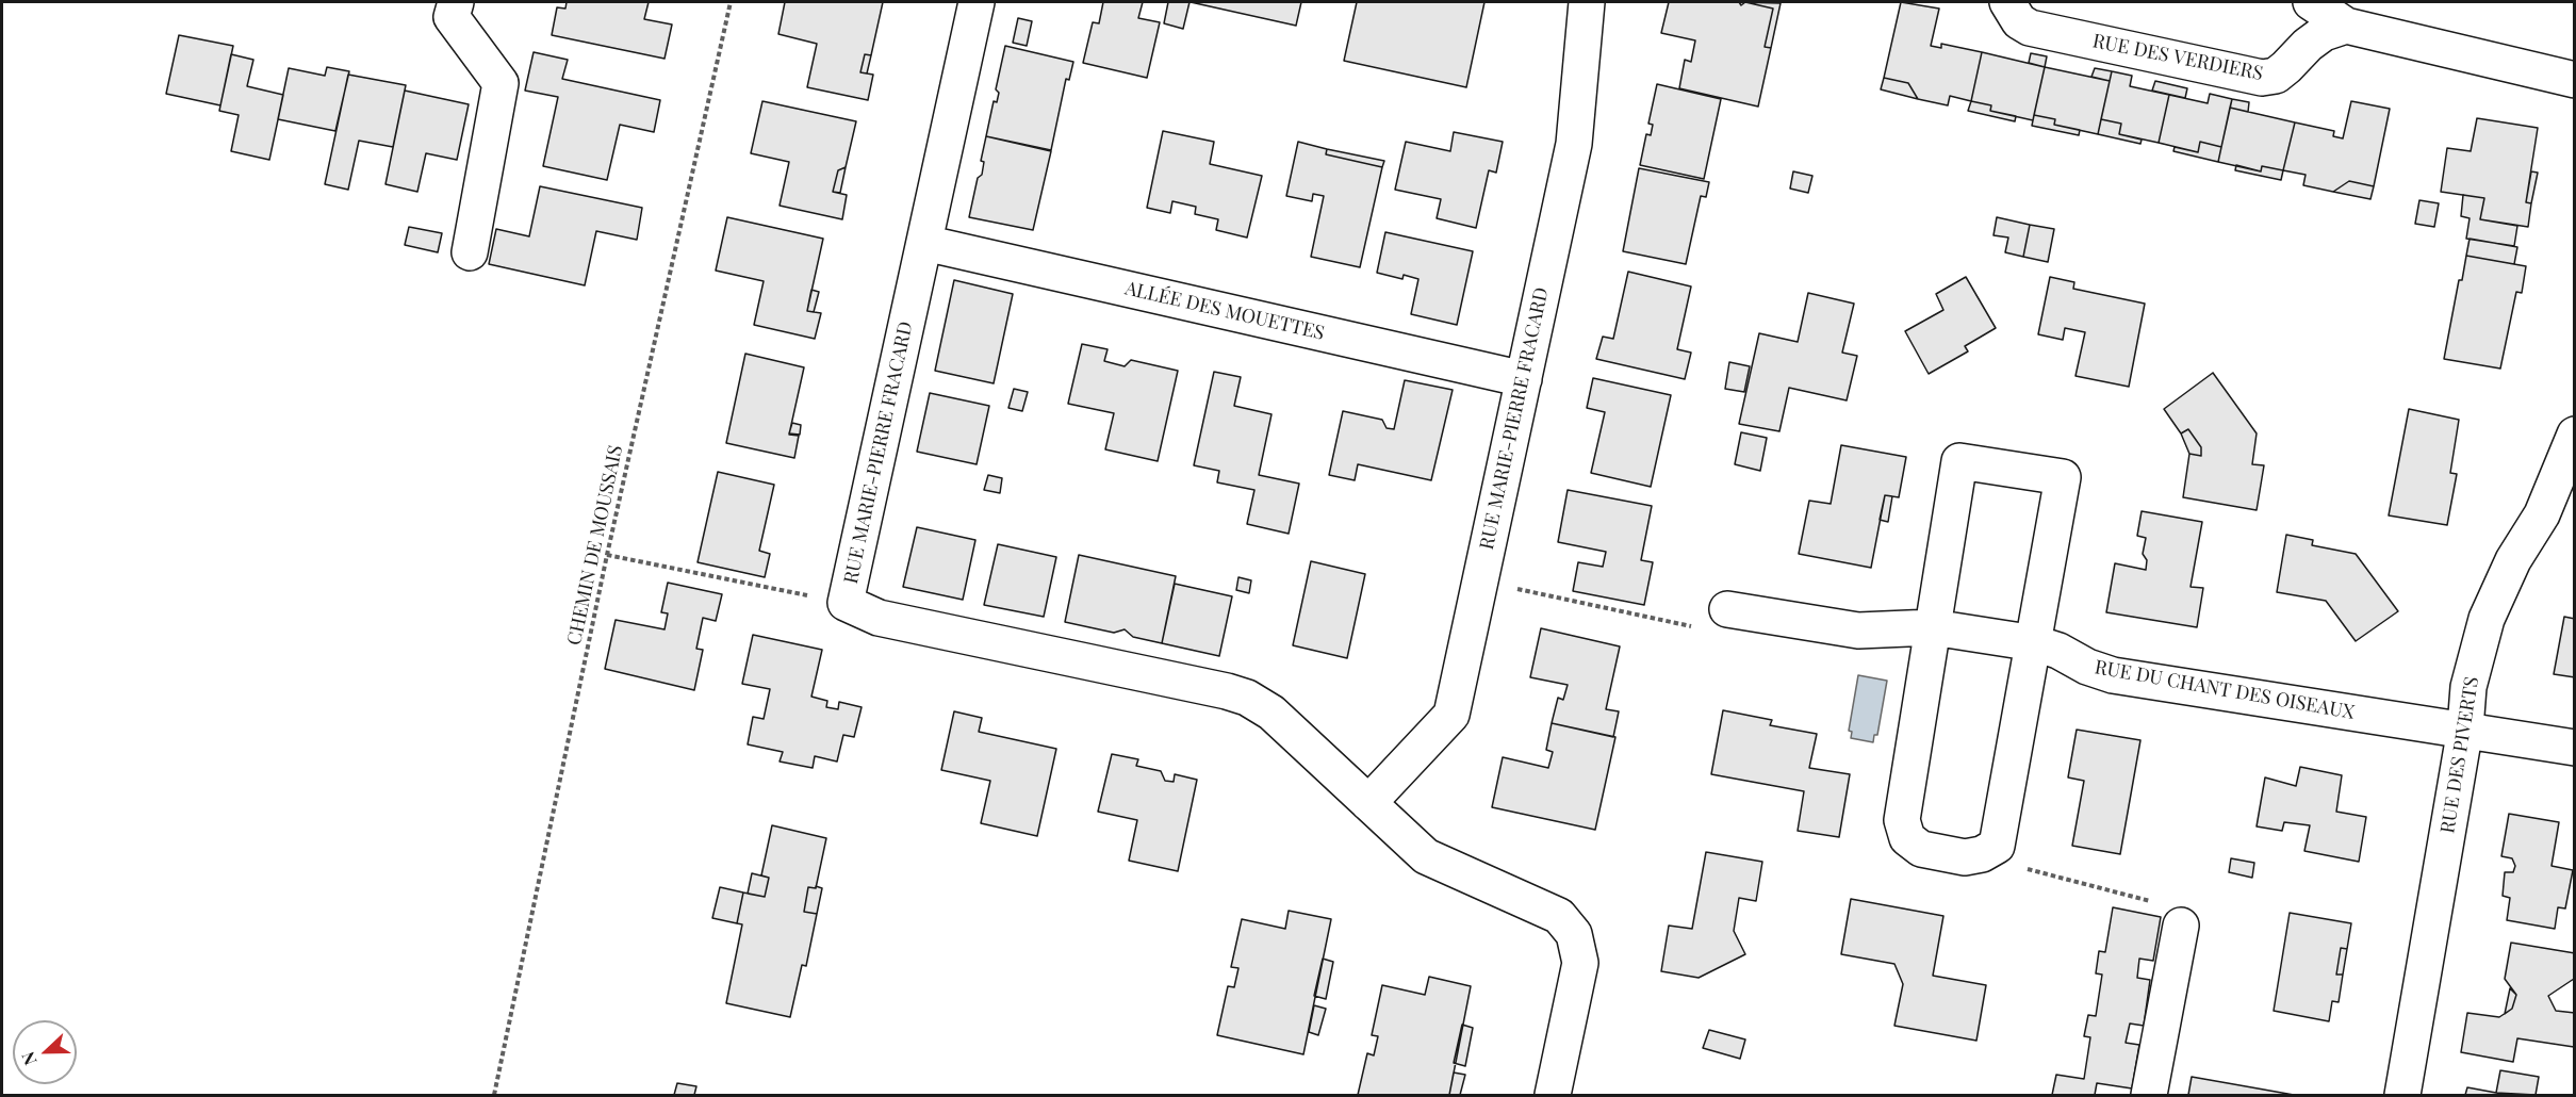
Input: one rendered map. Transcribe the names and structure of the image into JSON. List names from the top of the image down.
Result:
{
  "streets": {
    "street": [
      "RUE DES VERDIERS",
      "ALLÉE DES MOUETTES",
      "RUE MARIE-PIERRE FRACARD",
      "RUE DU CHANT DES OISEAUX",
      "RUE DES PIVERTS"
    ],
    "path": ["CHEMIN DE MOUSSAIS"]
  },
  "crossings": [
    ["ALLÉE DES MOUETTES", "RUE MARIE-PIERRE FRACARD"],
    ["RUE DU CHANT DES OISEAUX", "RUE DES PIVERTS"]
  ],
  "north": "left"
}
